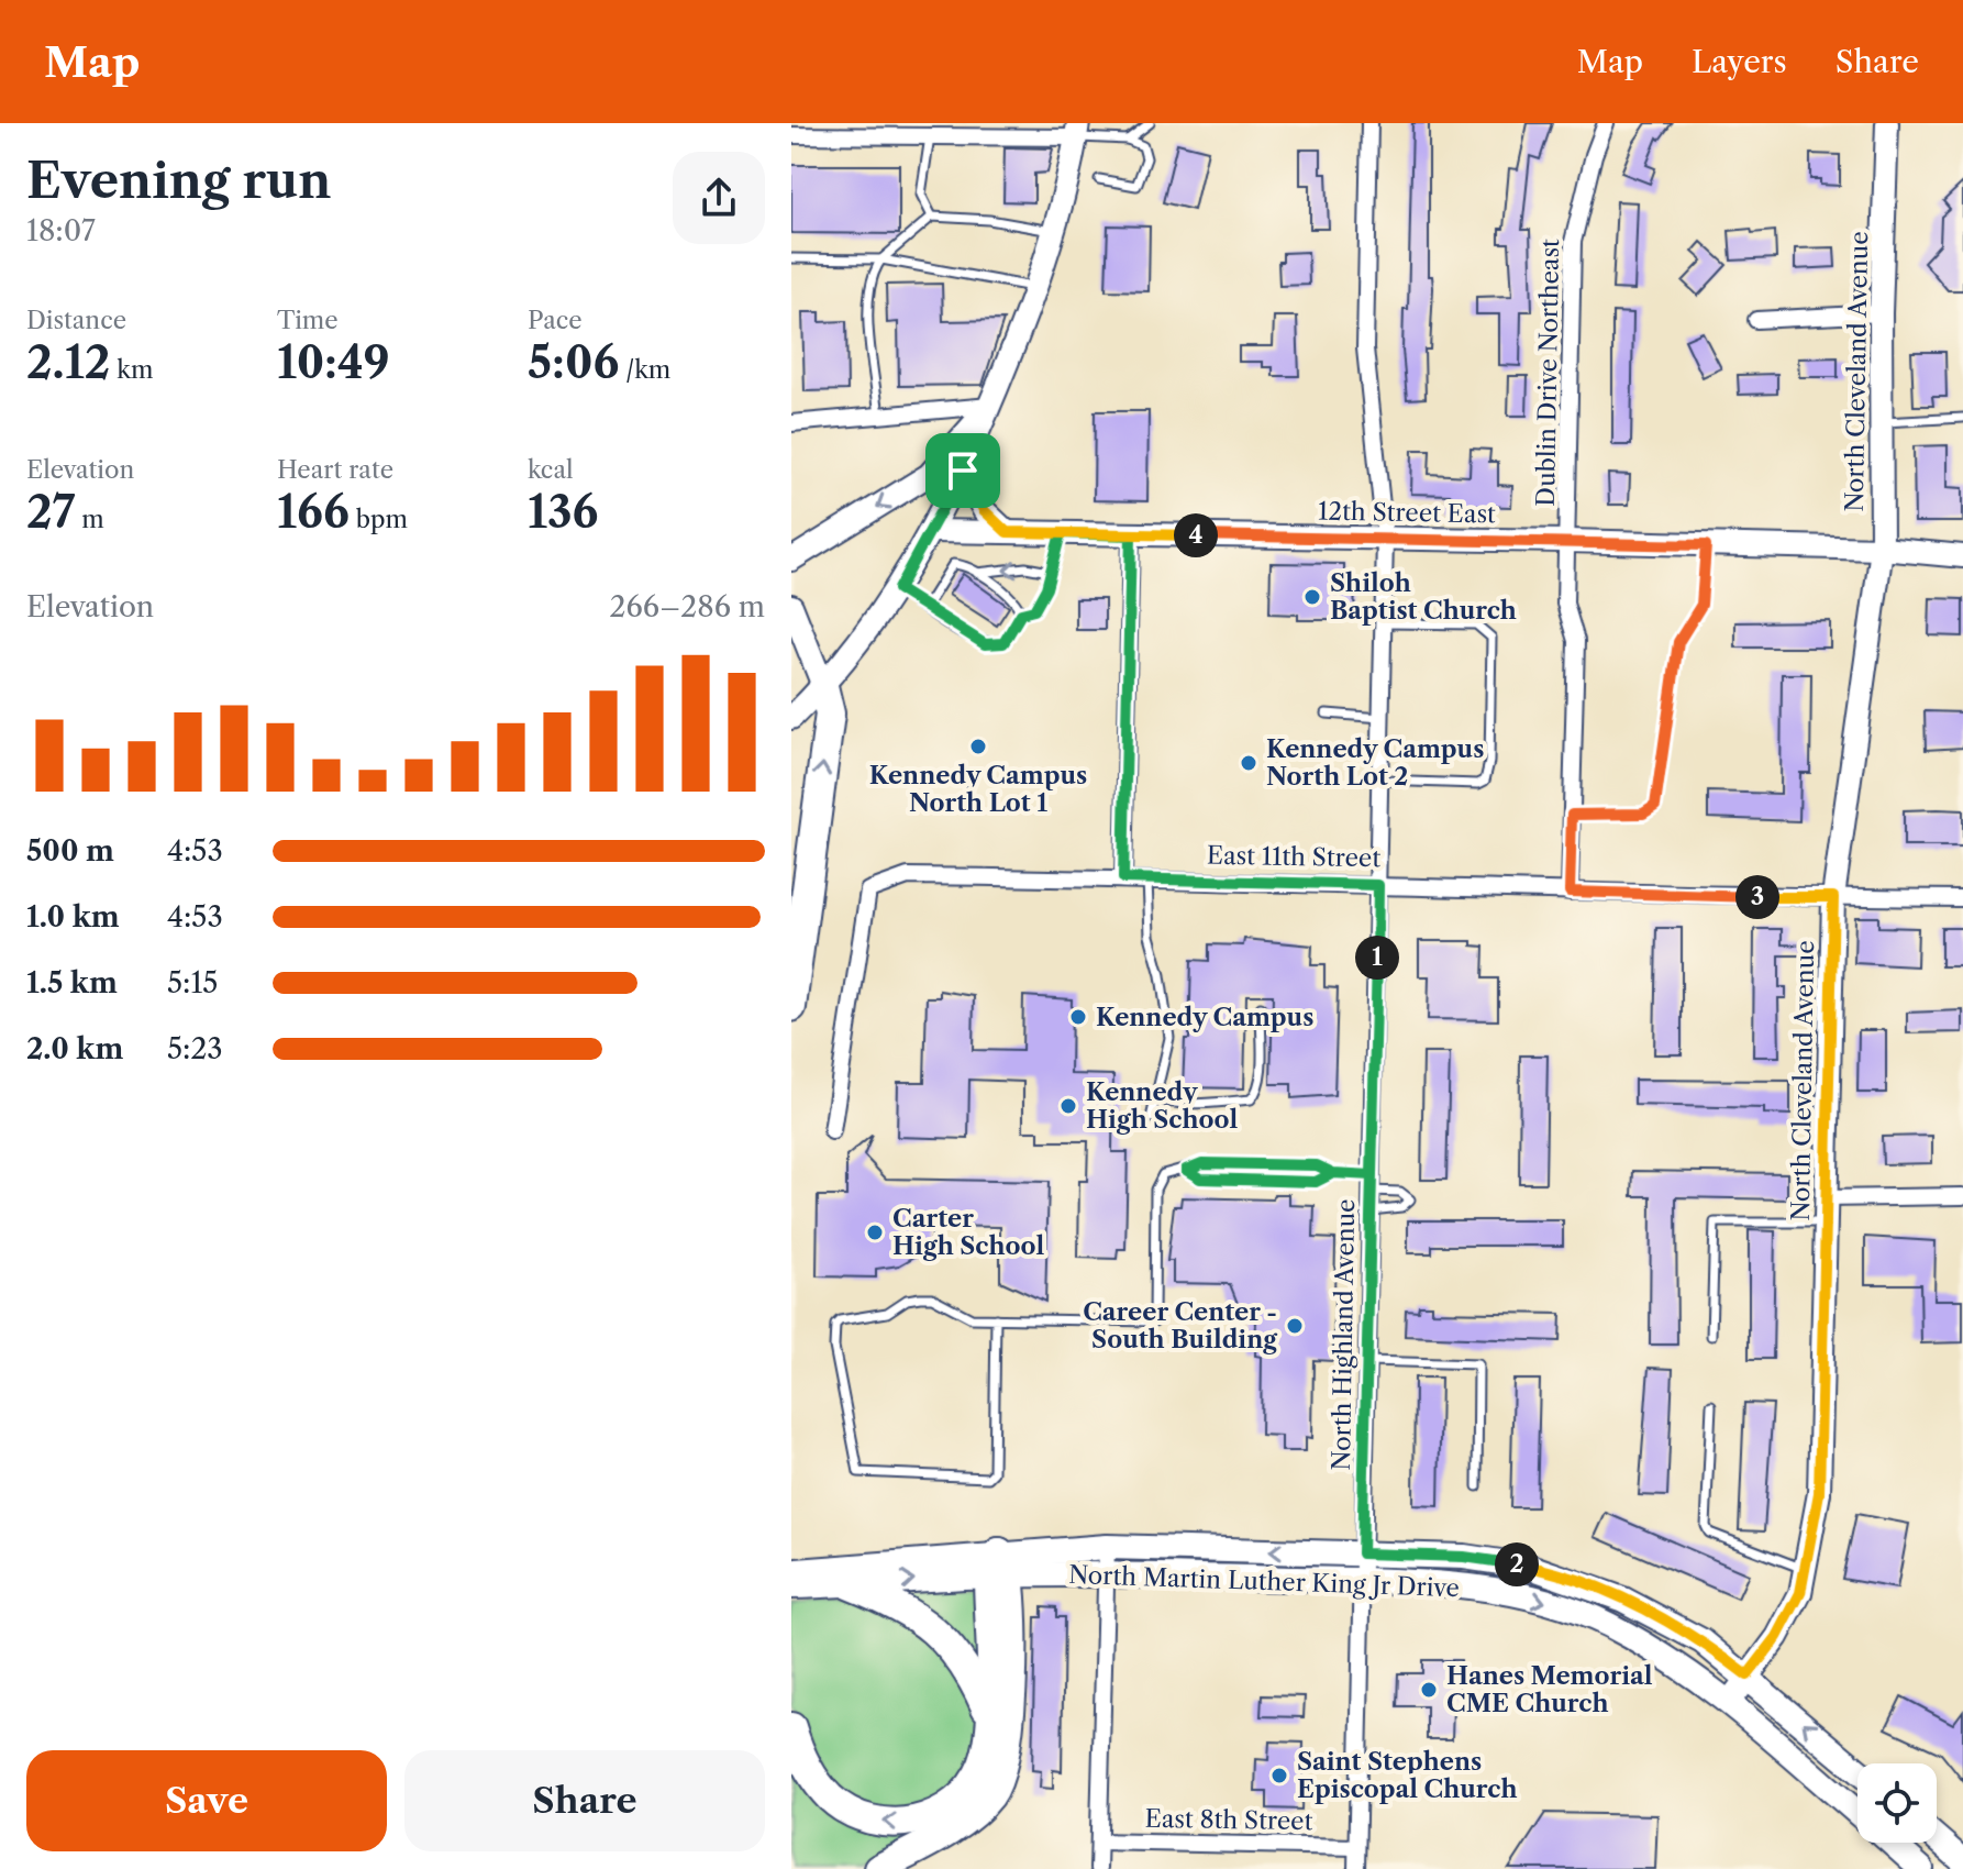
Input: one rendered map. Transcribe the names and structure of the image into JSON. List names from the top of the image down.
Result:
{
  "streets": {
    "main road": ["North Martin Luther King Jr Drive"],
    "street": [
      "North Cleveland Avenue",
      "Dublin Drive Northeast",
      "12th Street East",
      "East 11th Street",
      "North Highland Avenue",
      "East 8th Street"
    ]
  },
  "crossings": [
    ["North Cleveland Avenue", "12th Street East"],
    ["North Cleveland Avenue", "East 11th Street"],
    ["North Cleveland Avenue", "North Martin Luther King Jr Drive"],
    ["Dublin Drive Northeast", "12th Street East"],
    ["Dublin Drive Northeast", "East 11th Street"],
    ["12th Street East", "North Highland Avenue"],
    ["East 11th Street", "North Highland Avenue"],
    ["North Highland Avenue", "North Martin Luther King Jr Drive"],
    ["North Highland Avenue", "East 8th Street"]
  ],
  "places": [
    "Shiloh Baptist Church",
    "Kennedy Campus North Lot 1",
    "Kennedy Campus North Lot 2",
    "Kennedy Campus",
    "Kennedy High School",
    "Carter High School",
    "Career Center - South Building",
    "Hanes Memorial CME Church",
    "Saint Stephens Episcopal Church"
  ],
  "page": {
    "header": "Map",
    "nav": ["Map", "Layers", "Share"],
    "heading": ["Evening run", "18:07"],
    "stats": [
      ["Distance", "2.12 km"],
      ["Time", "10:49"],
      ["Pace", "5:06 /km"],
      ["Elevation", "27 m"],
      ["Heart rate", "166 bpm"],
      ["kcal", "136"]
    ],
    "pins": [
      "4",
      "3",
      "1",
      "2"
    ],
    "chart": ["Elevation", "266–286 m"],
    "list": [
      {
        "name": "500 m",
        "note": "4:53"
      },
      {
        "name": "1.0 km",
        "note": "4:53"
      },
      {
        "name": "1.5 km",
        "note": "5:15"
      },
      {
        "name": "2.0 km",
        "note": "5:23"
      }
    ],
    "buttons": ["Save", "Share"]
  }
}
